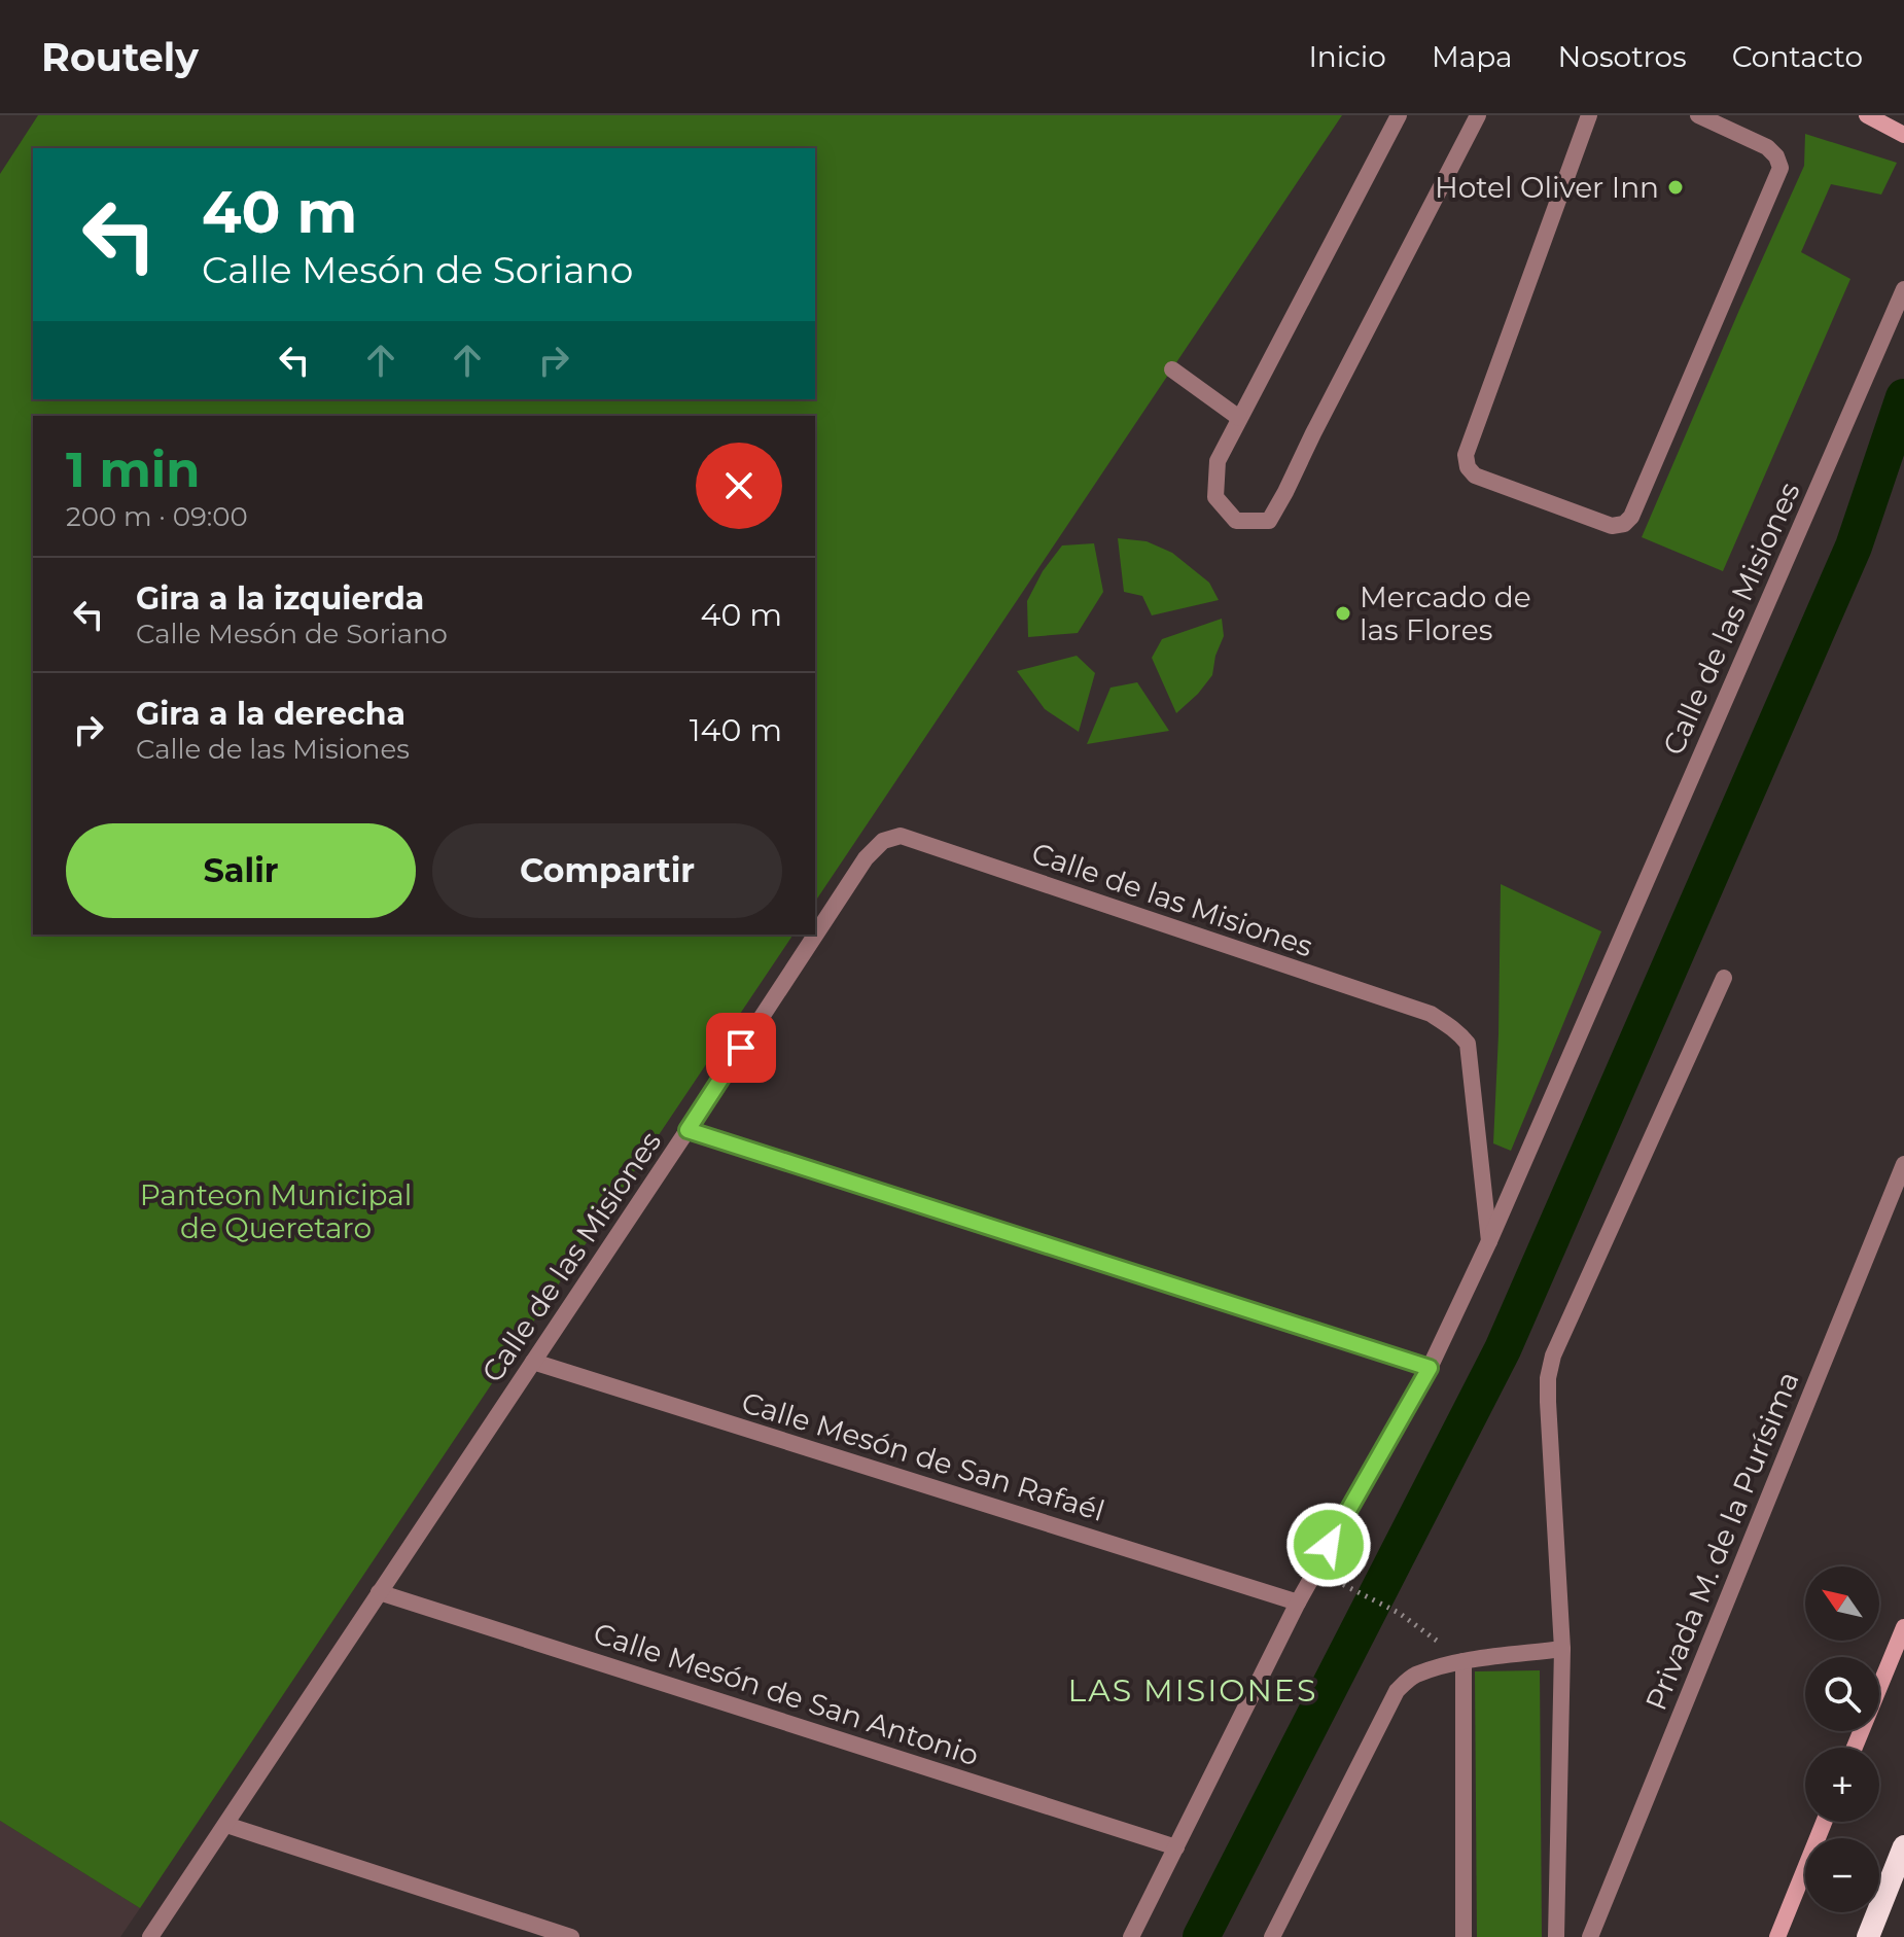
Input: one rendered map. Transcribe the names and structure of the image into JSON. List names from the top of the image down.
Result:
{
  "streets": {
    "street": [
      "Calle de las Misiones",
      "Calle Mesón de San Rafaél",
      "Privada M. de la Purísima",
      "Calle Mesón de San Antonio"
    ]
  },
  "crossings": [
    ["Calle de las Misiones", "Calle Mesón de San Rafaél"],
    ["Calle de las Misiones", "Calle Mesón de San Antonio"]
  ],
  "districts": ["LAS MISIONES"],
  "parks": ["Panteon Municipal de Queretaro"],
  "places": ["Hotel Oliver Inn", "Mercado de las Flores"],
  "north": "top left",
  "page": {
    "header": "Routely",
    "nav": [
      "Inicio",
      "Mapa",
      "Nosotros",
      "Contacto"
    ],
    "turn": ["40 m", "Calle Mesón de Soriano"],
    "heading": ["1 min", "200 m · 09:00"],
    "list": [
      {
        "name": "Gira a la izquierda",
        "note": "Calle Mesón de Soriano",
        "value": "40 m"
      },
      {
        "name": "Gira a la derecha",
        "note": "Calle de las Misiones",
        "value": "140 m"
      }
    ],
    "buttons": ["Salir", "Compartir"],
    "map_buttons": ["+", "−"]
  }
}
